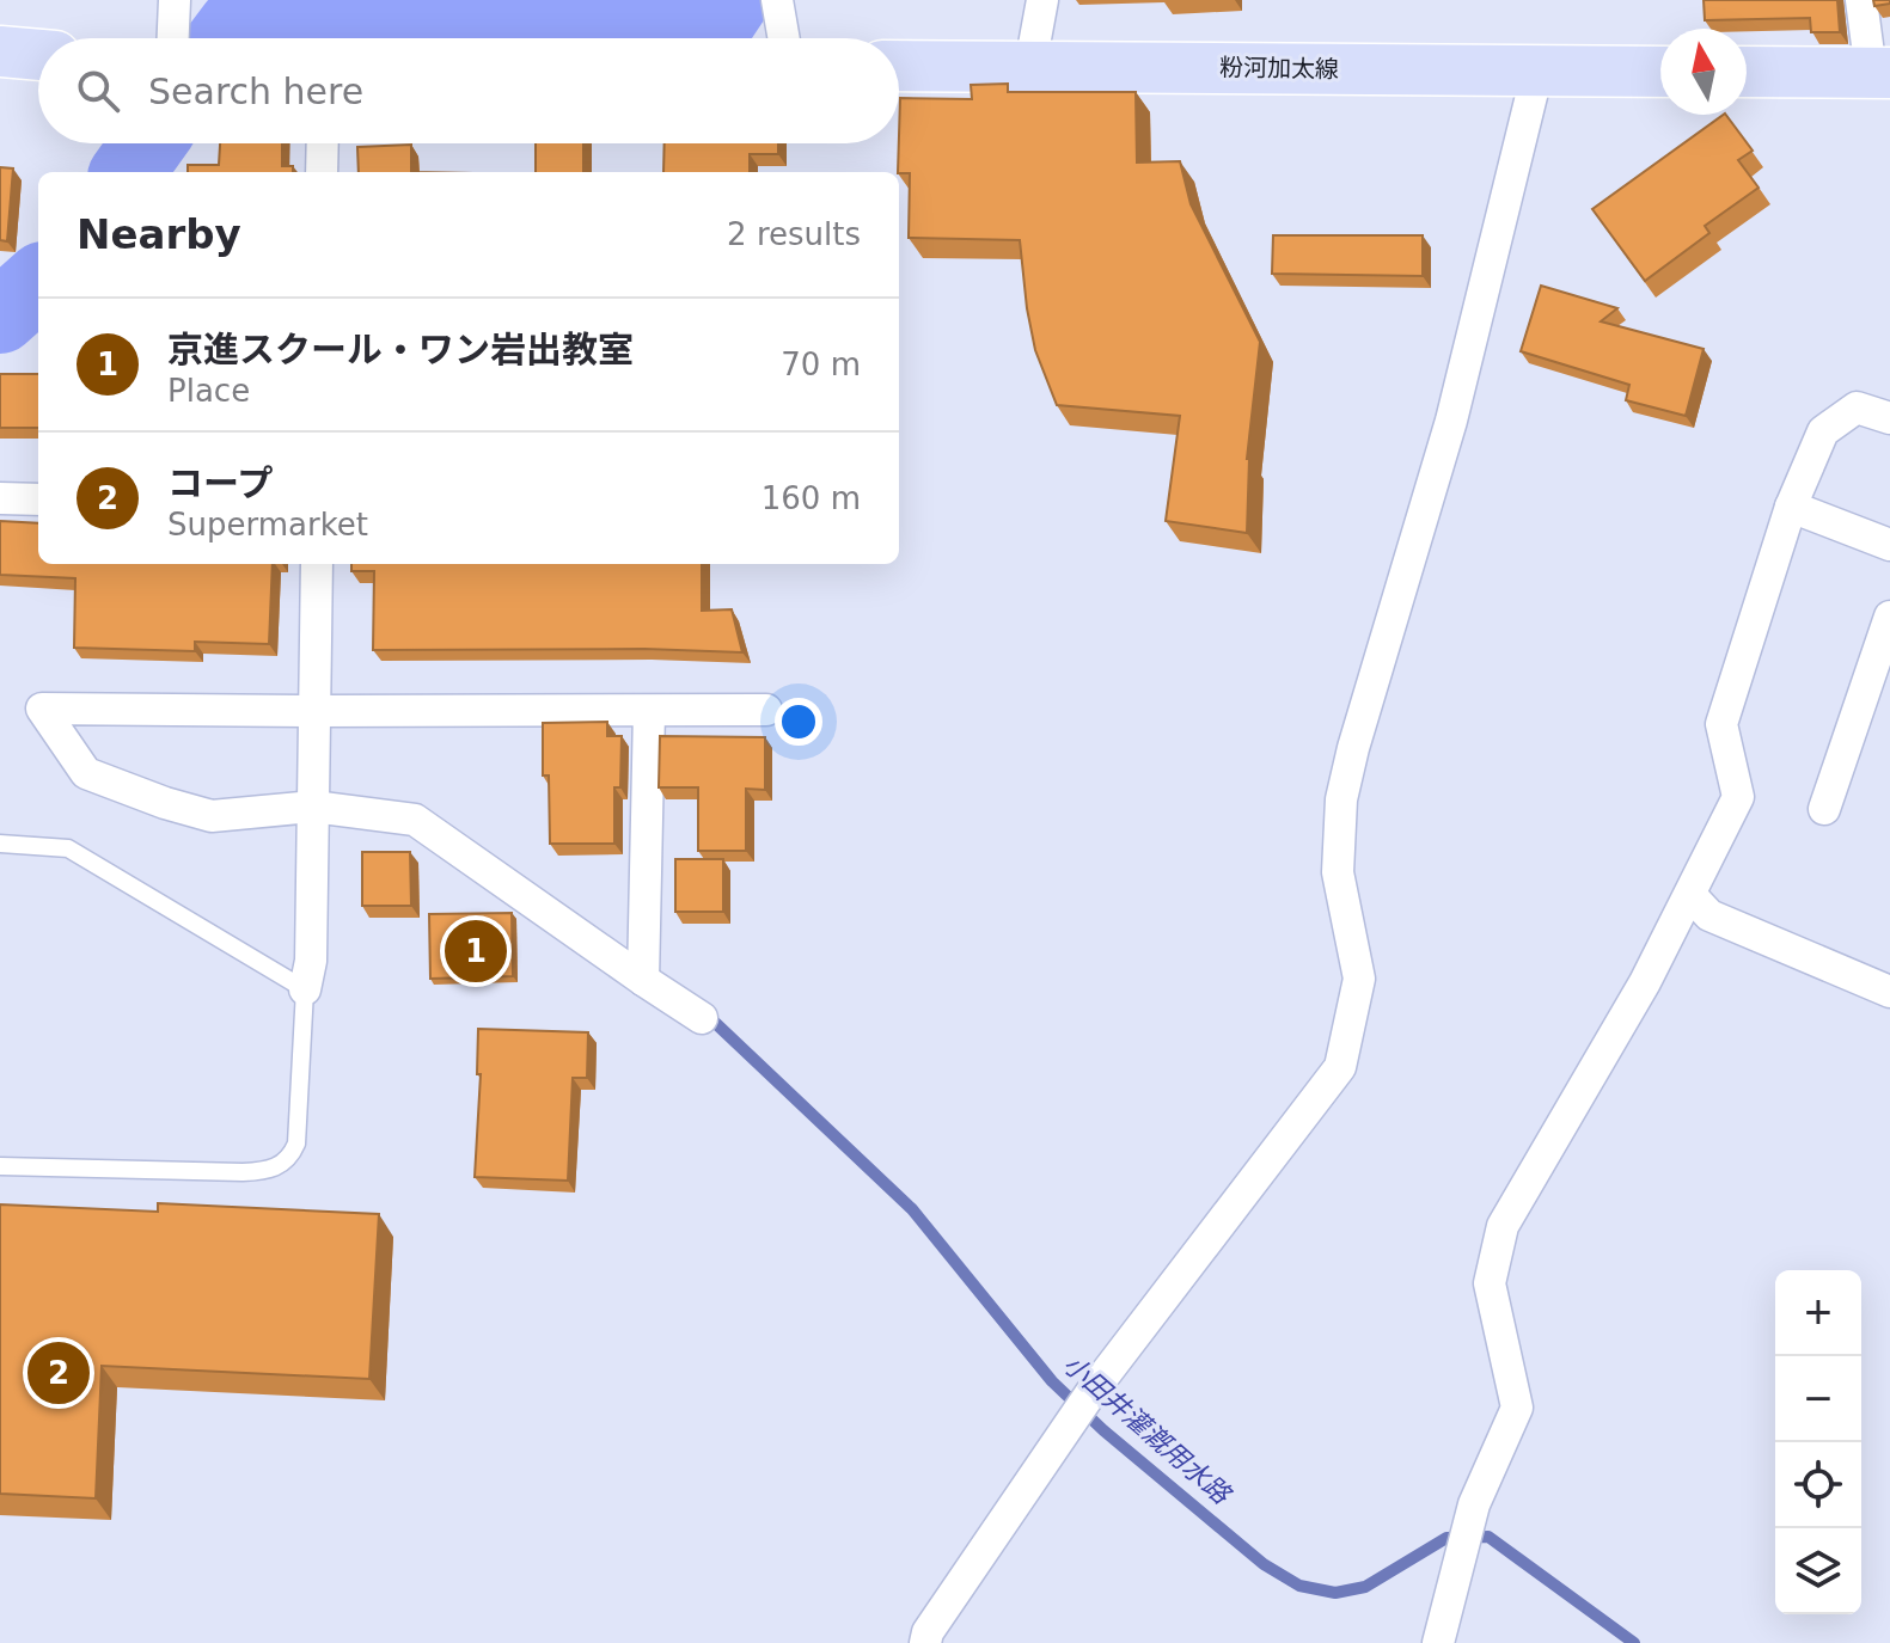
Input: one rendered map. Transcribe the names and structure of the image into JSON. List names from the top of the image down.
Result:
{
  "streets": {
    "main road": ["粉河加太線"]
  },
  "water": ["小田井灌漑用水路"],
  "north": "top",
  "page": {
    "search": "Search here",
    "heading": ["Nearby", "2 results"],
    "list": [
      {
        "mark": "1",
        "name": "京進スクール・ワン岩出教室",
        "note": "Place",
        "value": "70 m"
      },
      {
        "mark": "2",
        "name": "コープ",
        "note": "Supermarket",
        "value": "160 m"
      }
    ],
    "pins": ["1", "2"],
    "map_buttons": ["+", "−"]
  }
}
